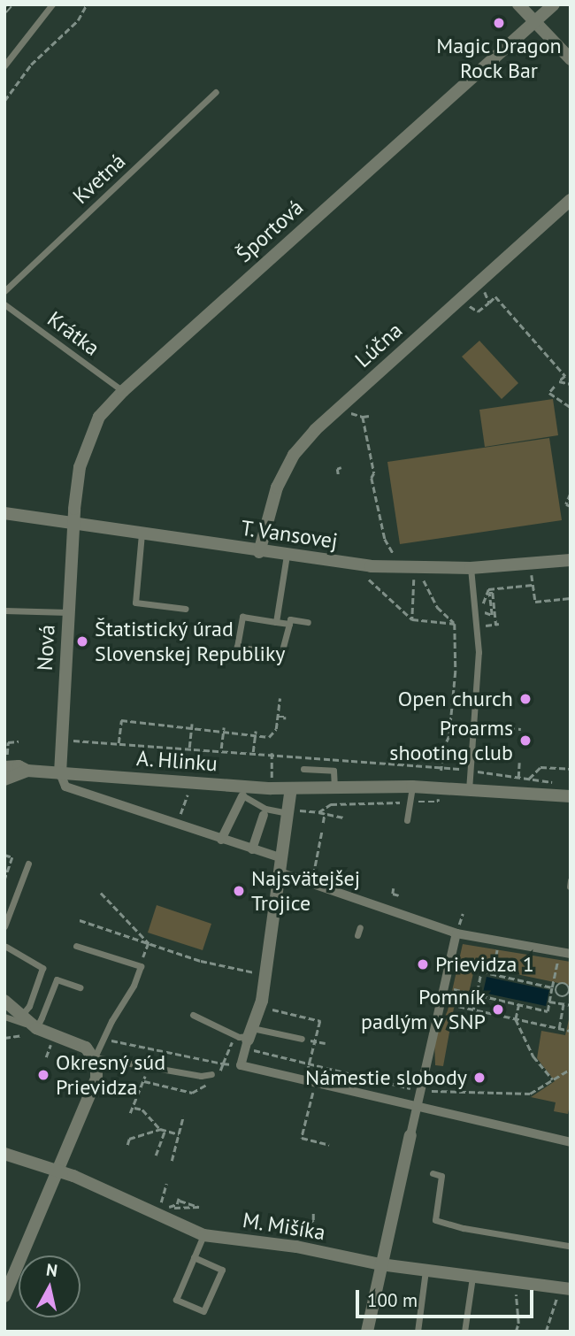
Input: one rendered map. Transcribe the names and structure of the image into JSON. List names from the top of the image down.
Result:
{
  "streets": {
    "street": [
      "Športová",
      "Lúčna",
      "T. Vansovej",
      "Nová",
      "A. Hlinku",
      "M. Mišíka"
    ],
    "lane": ["Kvetná", "Krátka"]
  },
  "crossings": [
    ["Športová", "Krátka"],
    ["Športová", "T. Vansovej"],
    ["Športová", "Nová"],
    ["Lúčna", "T. Vansovej"],
    ["T. Vansovej", "Nová"],
    ["Nová", "A. Hlinku"]
  ],
  "places": [
    "Magic Dragon Rock Bar",
    "Štatistický úrad Slovenskej Republiky",
    "Open church",
    "Proarms shooting club",
    "Najsvätejšej Trojice",
    "Prievidza 1",
    "Pomník padlým v SNP",
    "Okresný súd Prievidza",
    "Námestie slobody"
  ],
  "scale_bar": "100 m",
  "north": "top"
}
